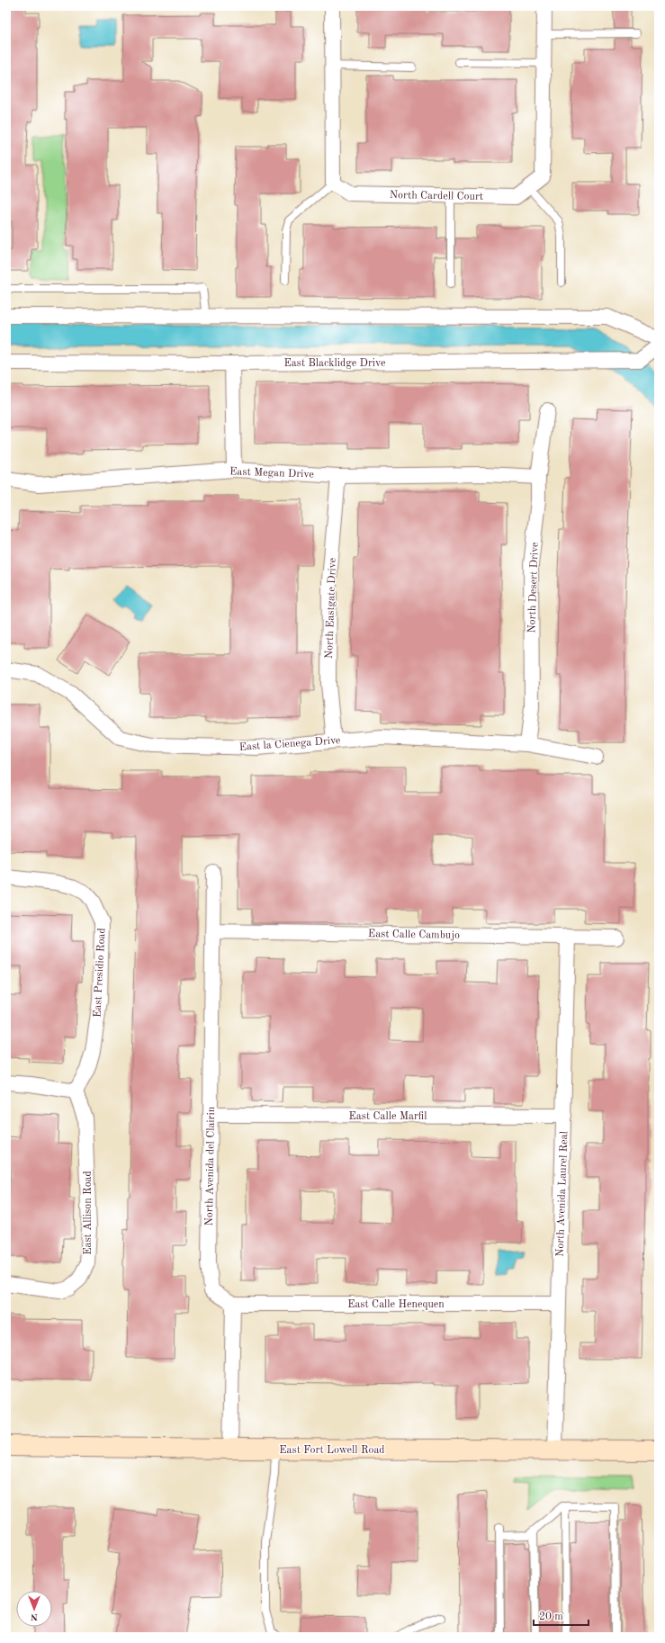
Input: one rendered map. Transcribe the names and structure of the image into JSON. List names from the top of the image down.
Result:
{
  "streets": {
    "main road": ["East Fort Lowell Road"],
    "street": [
      "North Cardell Court",
      "East Blacklidge Drive",
      "East Megan Drive",
      "North Desert Drive",
      "North Eastgate Drive",
      "East la Cienega Drive",
      "East Calle Cambujo",
      "East Presidio Road",
      "East Calle Marfil",
      "North Avenida del Clairin",
      "North Avenida Laurel Real",
      "East Allison Road",
      "East Calle Henequen"
    ]
  },
  "crossings": [
    ["East Megan Drive", "North Desert Drive"],
    ["East Megan Drive", "North Eastgate Drive"],
    ["North Desert Drive", "East la Cienega Drive"],
    ["North Eastgate Drive", "East la Cienega Drive"],
    ["East Calle Cambujo", "North Avenida del Clairin"],
    ["East Calle Cambujo", "North Avenida Laurel Real"],
    ["East Presidio Road", "East Allison Road"],
    ["East Calle Marfil", "North Avenida del Clairin"],
    ["East Calle Marfil", "North Avenida Laurel Real"],
    ["North Avenida del Clairin", "East Calle Henequen"],
    ["North Avenida Laurel Real", "East Calle Henequen"],
    ["North Avenida Laurel Real", "East Fort Lowell Road"]
  ],
  "scale_bar": "20 m",
  "north": "bottom"
}
